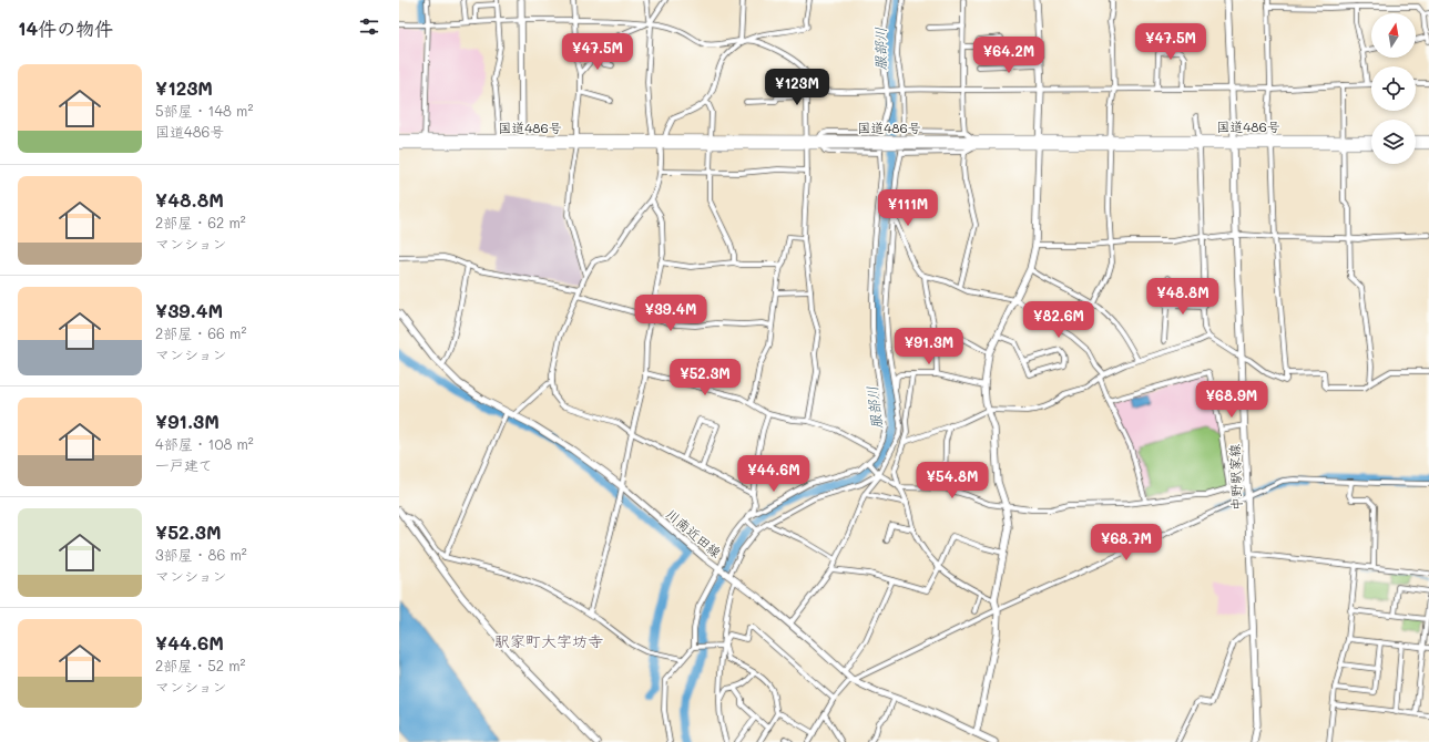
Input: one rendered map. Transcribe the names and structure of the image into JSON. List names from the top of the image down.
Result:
{
  "streets": {
    "highway": ["国道486号"],
    "main road": ["中野駅家線", "川南近田線"]
  },
  "crossings": [
    ["国道486号", "中野駅家線"]
  ],
  "districts": ["駅家町大字坊寺"],
  "water": ["服部川"],
  "north": "top",
  "page": {
    "heading": "14件の物件",
    "price": [
      "¥47.5M",
      "¥47.5M",
      "¥64.2M",
      "¥123M",
      "¥111M",
      "¥48.8M",
      "¥39.4M",
      "¥82.6M",
      "¥91.3M",
      "¥52.3M",
      "¥68.9M",
      "¥44.6M",
      "¥54.8M",
      "¥68.7M"
    ],
    "list": [
      {
        "name": "¥123M",
        "note": "5部屋 · 148 m² · 国道486号"
      },
      {
        "name": "¥48.8M",
        "note": "2部屋 · 62 m² · マンション"
      },
      {
        "name": "¥39.4M",
        "note": "2部屋 · 66 m² · マンション"
      },
      {
        "name": "¥91.3M",
        "note": "4部屋 · 108 m² · 一戸建て"
      },
      {
        "name": "¥52.3M",
        "note": "3部屋 · 86 m² · マンション"
      },
      {
        "name": "¥44.6M",
        "note": "2部屋 · 52 m² · マンション"
      }
    ]
  }
}
